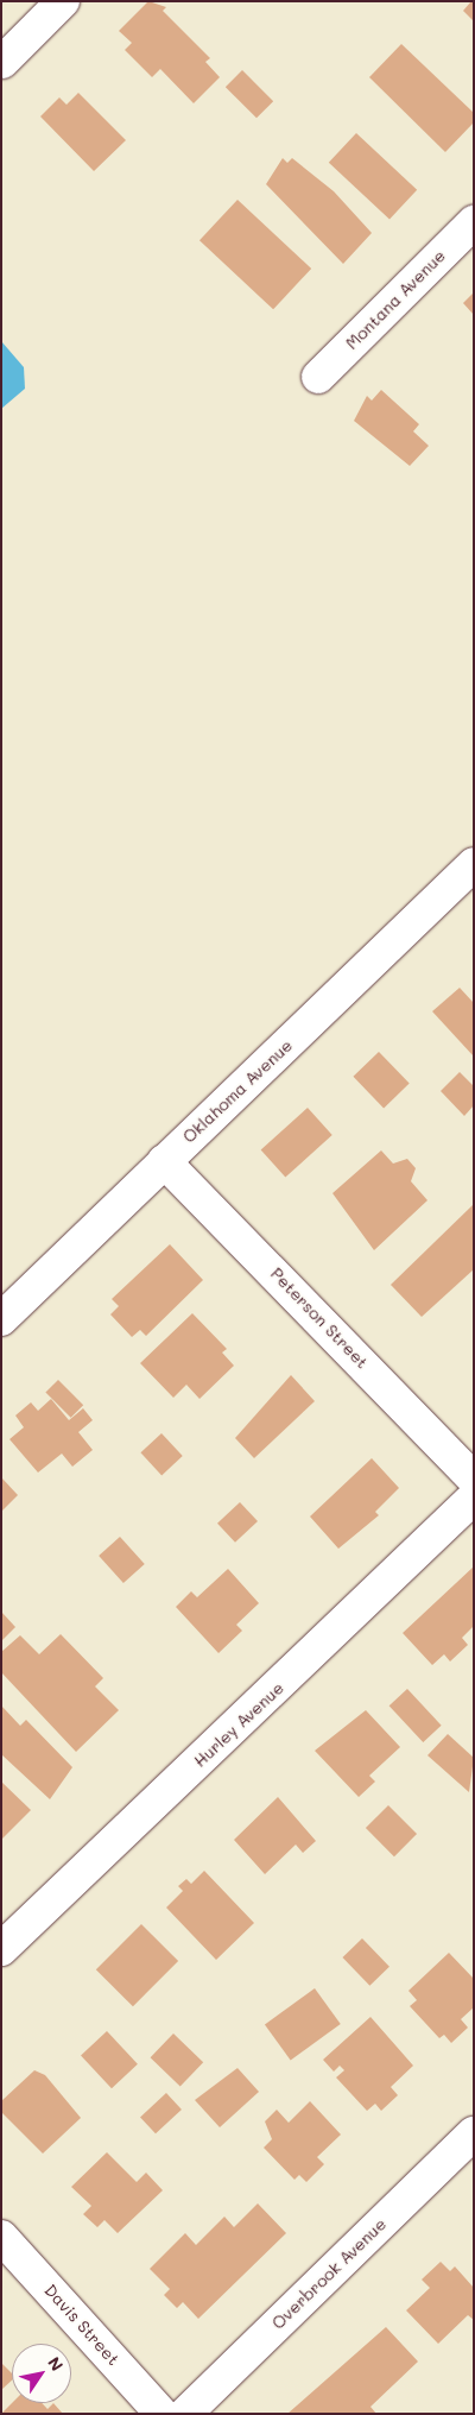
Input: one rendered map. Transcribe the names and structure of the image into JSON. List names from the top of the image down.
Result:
{
  "streets": {
    "street": [
      "Montana Avenue",
      "Oklahoma Avenue",
      "Peterson Street",
      "Hurley Avenue",
      "Overbrook Avenue",
      "Davis Street"
    ]
  },
  "crossings": [
    ["Oklahoma Avenue", "Peterson Street"]
  ],
  "north": "top right"
}
